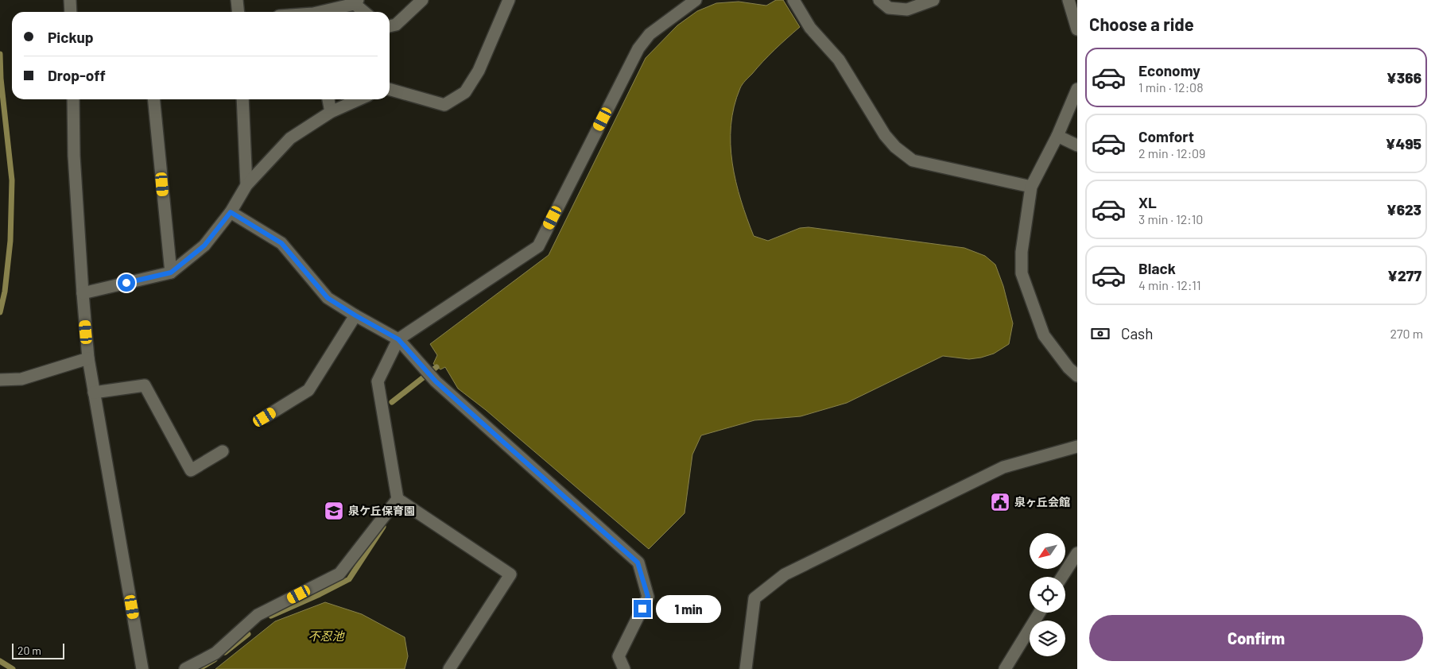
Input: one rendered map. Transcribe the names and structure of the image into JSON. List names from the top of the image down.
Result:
{
  "water": ["不忍池"],
  "places": {
    "public building": ["泉ヶ丘会館"],
    "school or university": ["泉ケ丘保育園"]
  },
  "scale_bar": "20 m",
  "north": "bottom left",
  "page": {
    "heading": "Choose a ride",
    "banner": ["Pickup", "Drop-off"],
    "list": [
      {
        "name": "Economy",
        "note": "1 min · 12:08",
        "value": "¥366"
      },
      {
        "name": "Comfort",
        "note": "2 min · 12:09",
        "value": "¥495"
      },
      {
        "name": "XL",
        "note": "3 min · 12:10",
        "value": "¥623"
      },
      {
        "name": "Black",
        "note": "4 min · 12:11",
        "value": "¥277"
      }
    ],
    "pay": ["Cash", "270 m"],
    "bubble": "1 min",
    "buttons": "Confirm",
    "scale": "20 m"
  }
}
